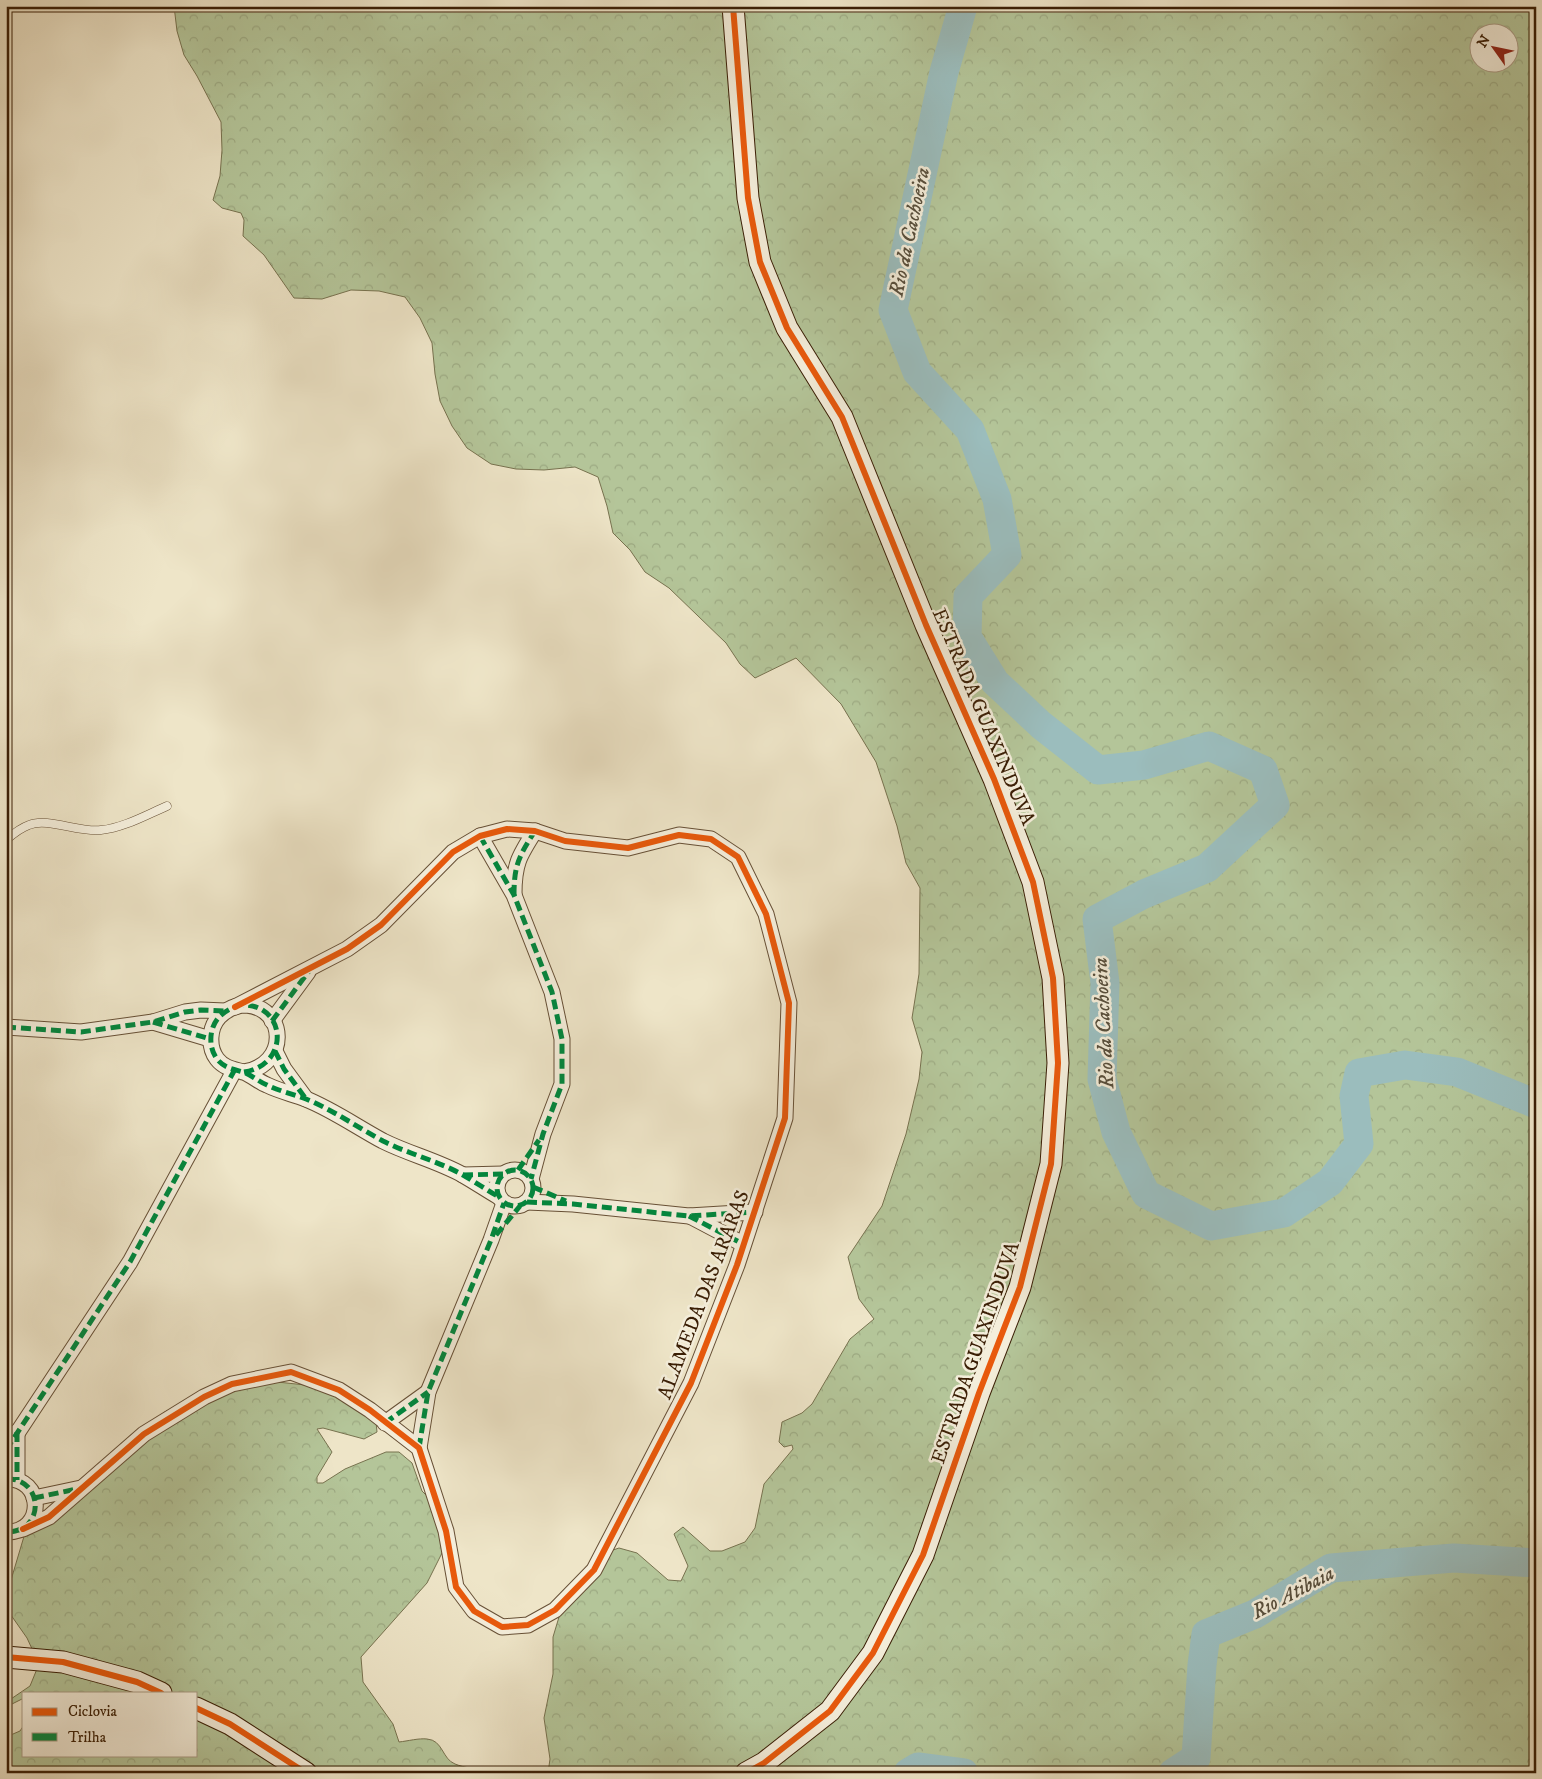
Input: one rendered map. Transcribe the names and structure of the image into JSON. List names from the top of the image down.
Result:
{
  "streets": {
    "street": ["ESTRADA GUAXINDUVA", "ALAMEDA DAS ARARAS"]
  },
  "water": ["Rio da Cachoeira", "Rio Atibaia"],
  "legend": ["Ciclovia", "Trilha"],
  "north": "top left"
}
